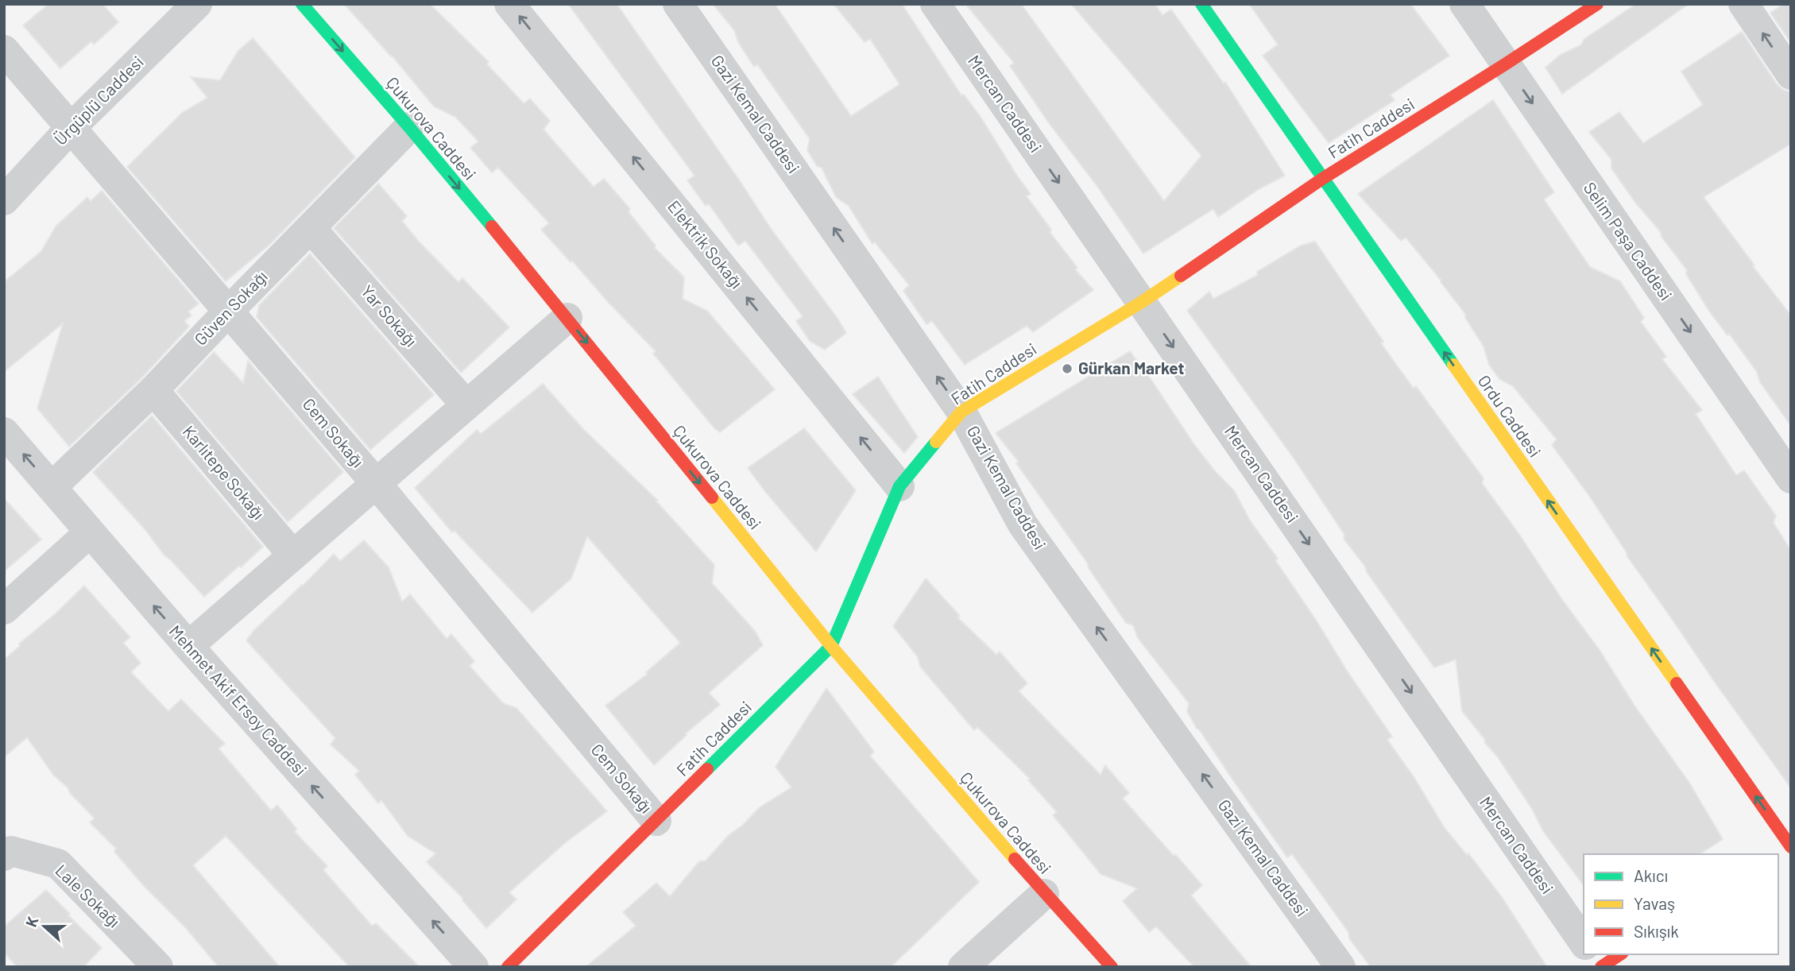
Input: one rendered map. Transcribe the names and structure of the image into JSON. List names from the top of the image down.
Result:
{
  "streets": {
    "street": [
      "Ürgüplü Caddesi",
      "Mercan Caddesi",
      "Gazi Kemal Caddesi",
      "Çukurova Caddesi",
      "Fatih Caddesi",
      "Selim Paşa Caddesi",
      "Elektrik Sokağı",
      "Güven Sokağı",
      "Yar Sokağı",
      "Ordu Caddesi",
      "Cem Sokağı",
      "Karlıtepe Sokağı",
      "Mehmet Akif Ersoy Caddesi",
      "Lale Sokağı"
    ]
  },
  "crossings": [
    ["Ürgüplü Caddesi", "Cem Sokağı"],
    ["Mercan Caddesi", "Fatih Caddesi"],
    ["Gazi Kemal Caddesi", "Fatih Caddesi"],
    ["Çukurova Caddesi", "Fatih Caddesi"],
    ["Çukurova Caddesi", "Güven Sokağı"],
    ["Fatih Caddesi", "Selim Paşa Caddesi"],
    ["Fatih Caddesi", "Elektrik Sokağı"],
    ["Fatih Caddesi", "Ordu Caddesi"],
    ["Fatih Caddesi", "Cem Sokağı"],
    ["Güven Sokağı", "Yar Sokağı"],
    ["Güven Sokağı", "Cem Sokağı"],
    ["Güven Sokağı", "Karlıtepe Sokağı"],
    ["Güven Sokağı", "Mehmet Akif Ersoy Caddesi"]
  ],
  "one_way": [
    "Mercan Caddesi",
    "Gazi Kemal Caddesi",
    "Çukurova Caddesi",
    "Selim Paşa Caddesi",
    "Elektrik Sokağı",
    "Ordu Caddesi",
    "Mehmet Akif Ersoy Caddesi"
  ],
  "places": ["Gürkan Market"],
  "legend": ["Akıcı", "Yavaş", "Sıkışık"],
  "north": "left"
}
